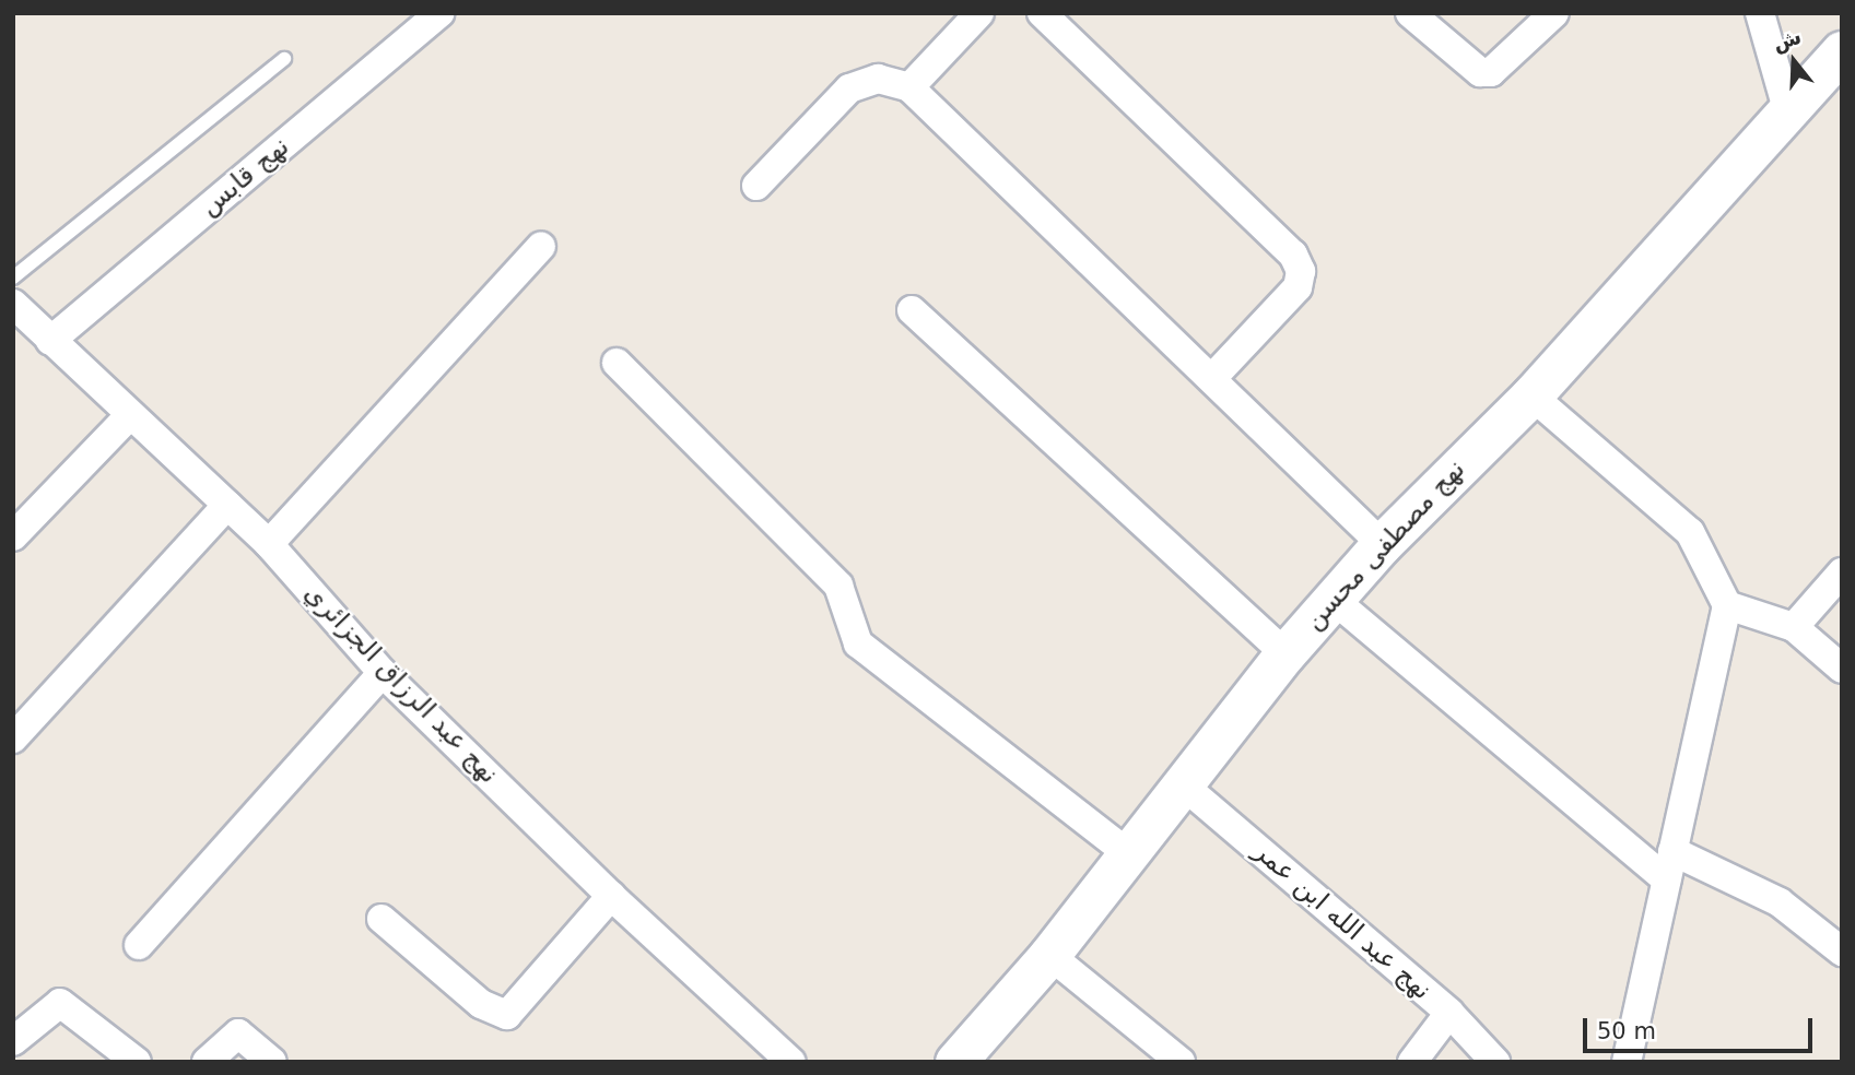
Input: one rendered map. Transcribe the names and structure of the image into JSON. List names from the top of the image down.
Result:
{
  "streets": {
    "main road": ["نهج مصطفى محسن"],
    "street": ["نهج قابس", "نهج عبد الرزاق الجزائري", "نهج عبد الله ابن عمر"]
  },
  "crossings": [
    ["نهج قابس", "نهج عبد الرزاق الجزائري"],
    ["نهج مصطفى محسن", "نهج عبد الله ابن عمر"]
  ],
  "scale_bar": "50 m",
  "north": "top"
}
